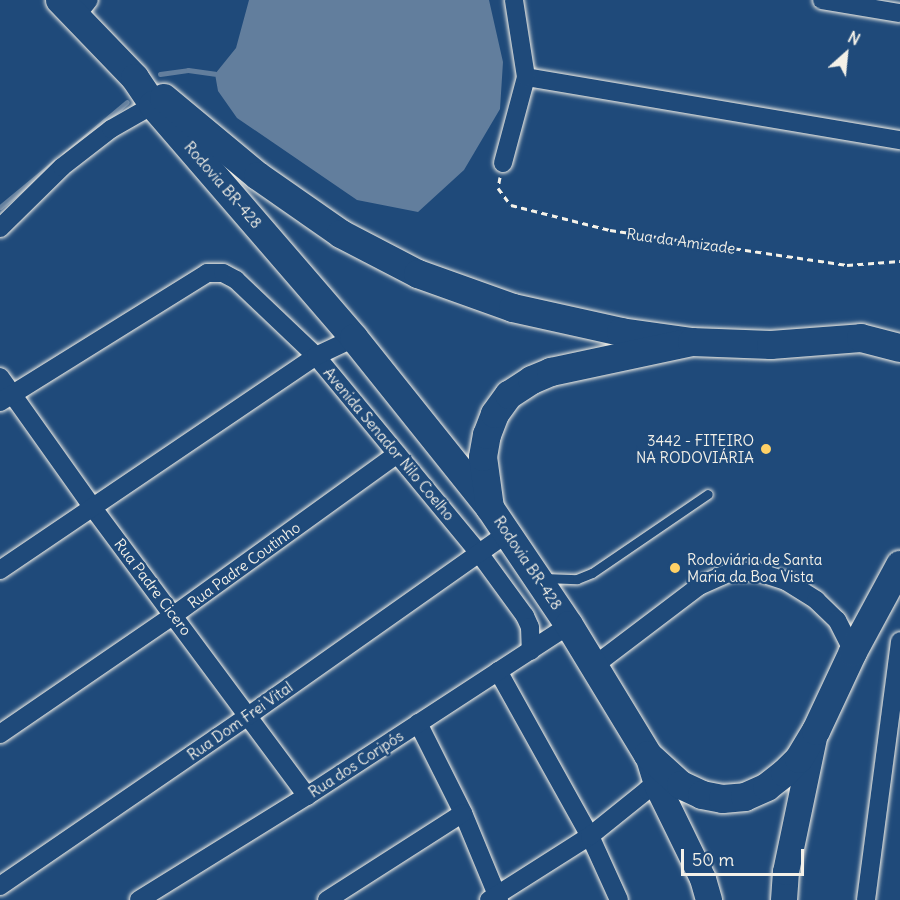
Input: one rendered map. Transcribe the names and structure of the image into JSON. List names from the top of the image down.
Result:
{
  "streets": {
    "highway": ["Rodovia BR-428"],
    "street": [
      "Avenida Senador Nilo Coelho",
      "Rua Padre Coutinho",
      "Rua Padre Cicero",
      "Rua Dom Frei Vital",
      "Rua dos Coripós"
    ],
    "path": ["Rua da Amizade"]
  },
  "crossings": [
    ["Rodovia BR-428", "Rua Dom Frei Vital"],
    ["Rodovia BR-428", "Rua dos Coripós"],
    ["Avenida Senador Nilo Coelho", "Rua Padre Coutinho"],
    ["Avenida Senador Nilo Coelho", "Rua Padre Cicero"],
    ["Avenida Senador Nilo Coelho", "Rua Dom Frei Vital"],
    ["Avenida Senador Nilo Coelho", "Rua dos Coripós"],
    ["Rua Padre Coutinho", "Rua Padre Cicero"],
    ["Rua Padre Cicero", "Rua Dom Frei Vital"],
    ["Rua Padre Cicero", "Rua dos Coripós"]
  ],
  "places": ["3442 - FITEIRO NA RODOVIÁRIA", "Rodoviária de Santa Maria da Boa Vista"],
  "scale_bar": "50 m",
  "north": "top right"
}
